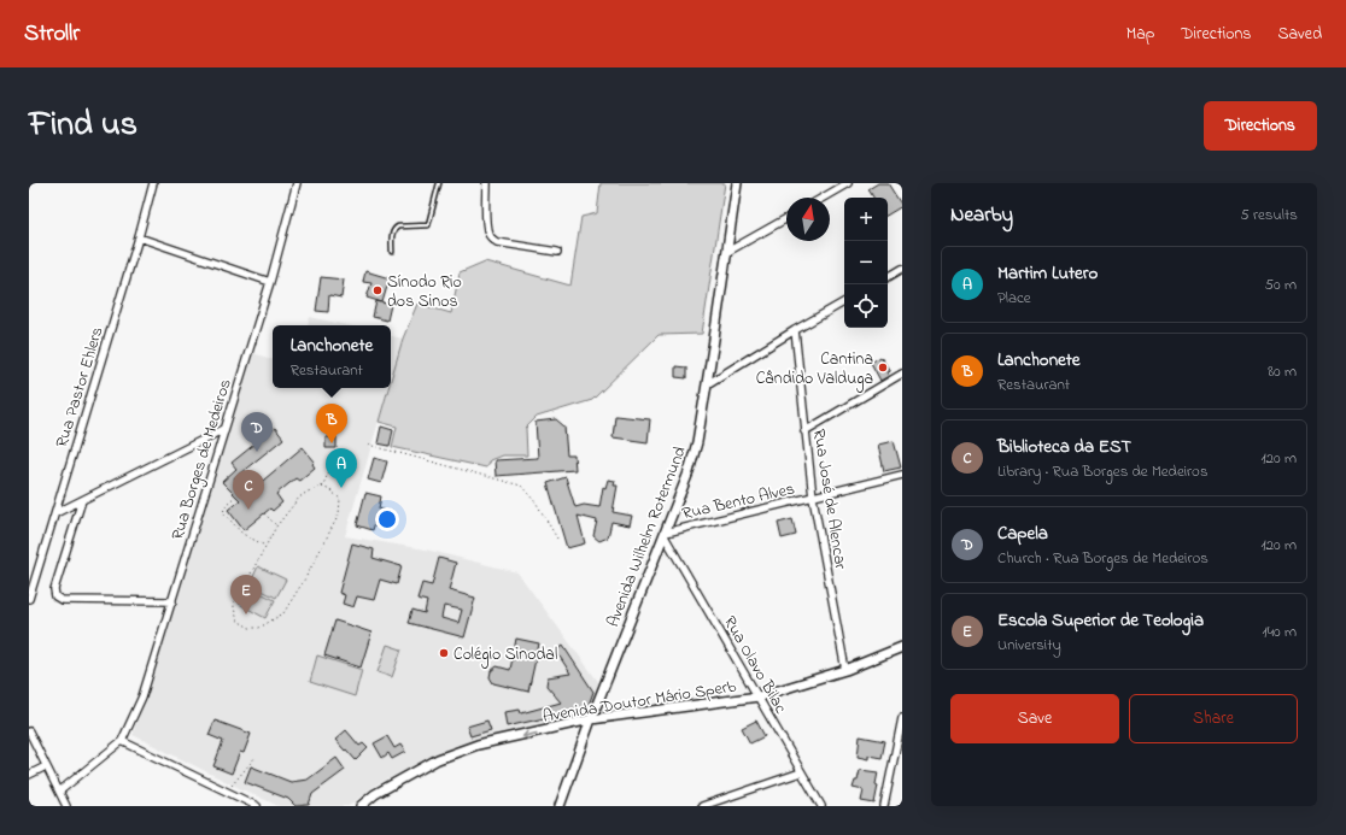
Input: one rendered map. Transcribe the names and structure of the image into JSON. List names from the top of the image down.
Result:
{
  "streets": {
    "street": [
      "Rua Pastor Ehlers",
      "Rua Borges de Medeiros",
      "Rua José de Alencar",
      "Rua Bento Alves",
      "Avenida Wilhelm Rotermund",
      "Rua Olavo Bilac",
      "Avenida Doutor Mário Sperb"
    ]
  },
  "crossings": [
    ["Rua José de Alencar", "Rua Bento Alves"],
    ["Rua José de Alencar", "Avenida Doutor Mário Sperb"],
    ["Rua Bento Alves", "Avenida Wilhelm Rotermund"],
    ["Rua Bento Alves", "Rua Olavo Bilac"],
    ["Avenida Wilhelm Rotermund", "Rua Olavo Bilac"],
    ["Avenida Wilhelm Rotermund", "Avenida Doutor Mário Sperb"],
    ["Rua Olavo Bilac", "Avenida Doutor Mário Sperb"]
  ],
  "one_way": ["Avenida Doutor Mário Sperb"],
  "places": ["Sínodo Rio dos Sinos", "Cantina Cândido Valduga", "Colégio Sinodal"],
  "north": "top",
  "page": {
    "header": "Strollr",
    "nav": ["Map", "Directions", "Saved"],
    "title": "Find us",
    "buttons": [
      "Directions",
      ["Save", "Share"]
    ],
    "heading": ["Nearby", "5 results"],
    "map_buttons": ["+", "−"],
    "list": [
      {
        "mark": "A",
        "name": "Martim Lutero",
        "note": "Place",
        "value": "50 m"
      },
      {
        "mark": "B",
        "name": "Lanchonete",
        "note": "Restaurant",
        "value": "80 m"
      },
      {
        "mark": "C",
        "name": "Biblioteca da EST",
        "note": "Library · Rua Borges de Medeiros",
        "value": "120 m"
      },
      {
        "mark": "D",
        "name": "Capela",
        "note": "Church · Rua Borges de Medeiros",
        "value": "120 m"
      },
      {
        "mark": "E",
        "name": "Escola Superior de Teologia",
        "note": "University",
        "value": "140 m"
      }
    ],
    "popup": ["Lanchonete", "Restaurant"],
    "pins": [
      "B",
      "D",
      "A",
      "C",
      "E"
    ]
  }
}
